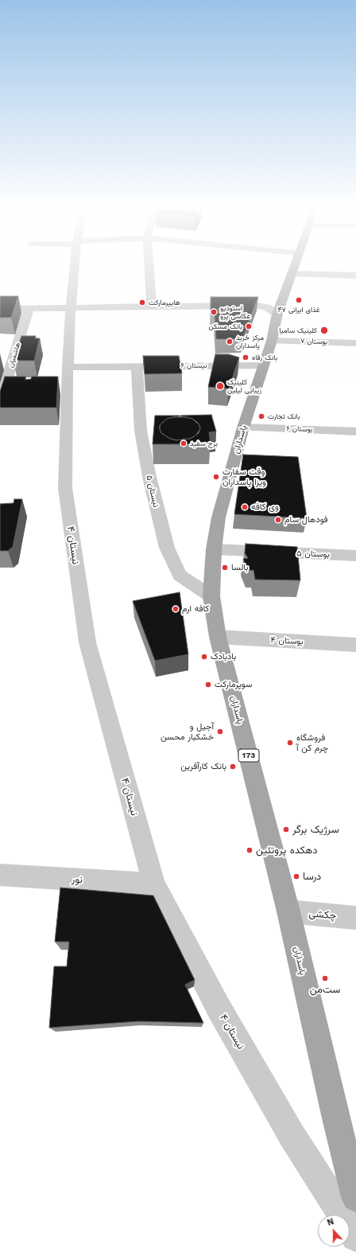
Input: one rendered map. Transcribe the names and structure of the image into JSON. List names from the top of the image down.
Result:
{
  "streets": {
    "main road": ["پاسداران", "173"],
    "street": [
      "بوستان ۷",
      "هاشمیان",
      "نیستان ۶",
      "بوستان ۶",
      "نیستان ۵",
      "نیستان ۴",
      "بوستان ۵",
      "بوستان ۴",
      "نور",
      "چکشی"
    ]
  },
  "crossings": [
    ["بوستان ۷", "پاسداران"],
    ["نیستان ۶", "پاسداران"],
    ["نیستان ۶", "نیستان ۵"],
    ["نیستان ۶", "نیستان ۴"],
    ["بوستان ۶", "پاسداران"],
    ["پاسداران", "نیستان ۵"],
    ["پاسداران", "بوستان ۵"],
    ["پاسداران", "بوستان ۴"],
    ["پاسداران", "چکشی"],
    ["نیستان ۴", "نور"]
  ],
  "places": [
    "غذای ایرانی ۴٧",
    "هایپرمارکت",
    "استودیو عکاسی پرو",
    "بانک مسکن",
    "کلینیک سامیا",
    "مرکز خرید پاسداران",
    "بانک رفاه",
    "کلینیک زیبایی لیلین",
    "بانک تجارت",
    "برج سفید",
    "وقت سفارت ویزا پاسداران",
    "وی کافه",
    "فودهال سام",
    "بالسا",
    "کافه ارم",
    "بادبادک",
    "سوپرمارکت",
    "آجیل و خشکبار محسن",
    "فروشگاه چرم کن آ",
    "بانک کارآفرین",
    "سرژیک برگر",
    "دهکده پروتئین",
    "درسا",
    "ست‌من"
  ],
  "north": "top"
}
